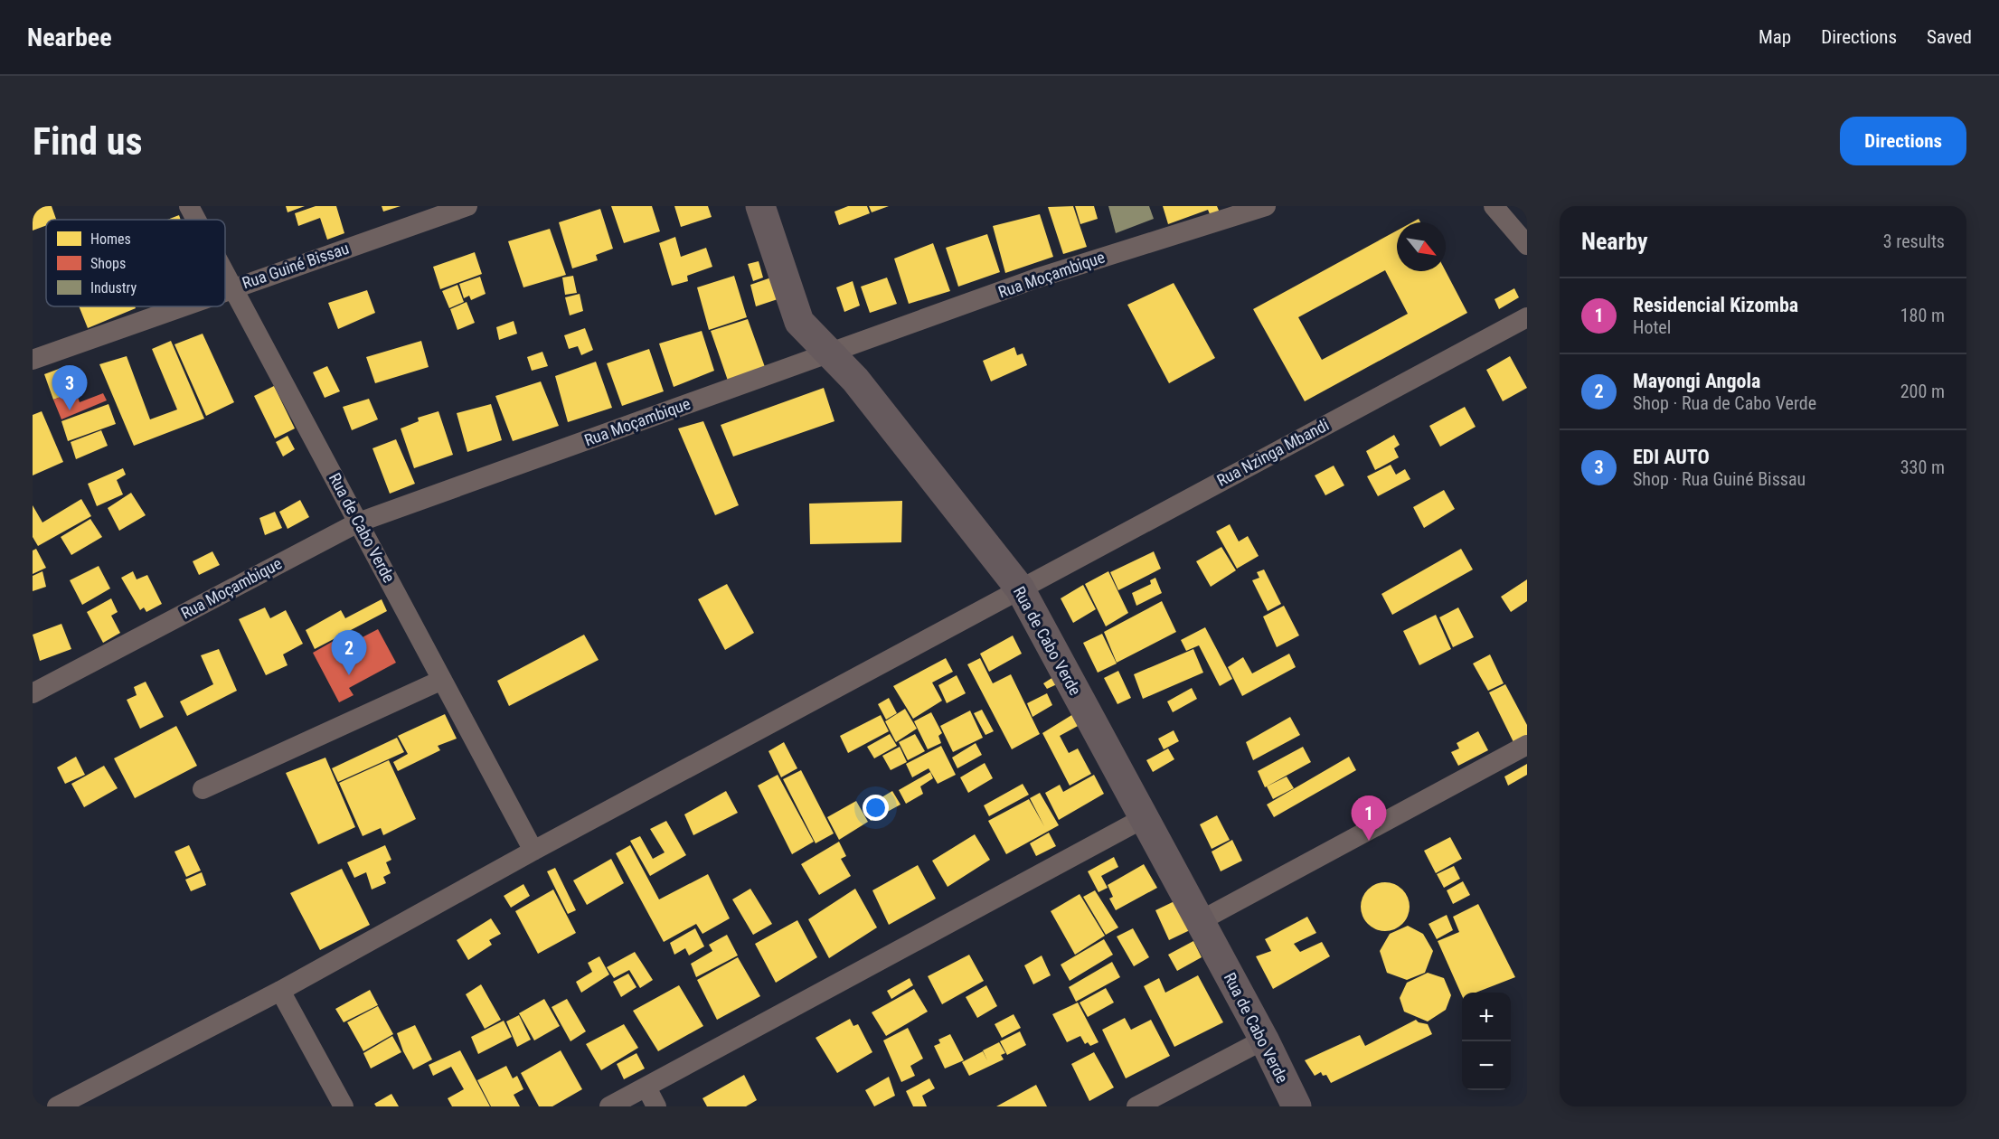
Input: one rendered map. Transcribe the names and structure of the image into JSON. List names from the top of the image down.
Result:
{
  "streets": {
    "main road": ["Rua de Cabo Verde"],
    "street": ["Rua Guiné Bissau", "Rua Moçambique", "Rua Nzinga Mbandi"]
  },
  "crossings": [
    ["Rua Guiné Bissau", "Rua de Cabo Verde"],
    ["Rua Moçambique", "Rua de Cabo Verde"],
    ["Rua Nzinga Mbandi", "Rua de Cabo Verde"]
  ],
  "legend": ["Homes", "Shops", "Industry"],
  "north": "bottom right",
  "page": {
    "header": "Nearbee",
    "nav": ["Map", "Directions", "Saved"],
    "buttons": "Directions",
    "title": "Find us",
    "heading": ["Nearby", "3 results"],
    "list": [
      {
        "mark": "1",
        "name": "Residencial Kizomba",
        "note": "Hotel",
        "value": "180 m"
      },
      {
        "mark": "2",
        "name": "Mayongi Angola",
        "note": "Shop · Rua de Cabo Verde",
        "value": "200 m"
      },
      {
        "mark": "3",
        "name": "EDI AUTO",
        "note": "Shop · Rua Guiné Bissau",
        "value": "330 m"
      }
    ],
    "pins": ["3", "2", "1"],
    "map_buttons": ["+", "−"]
  }
}
